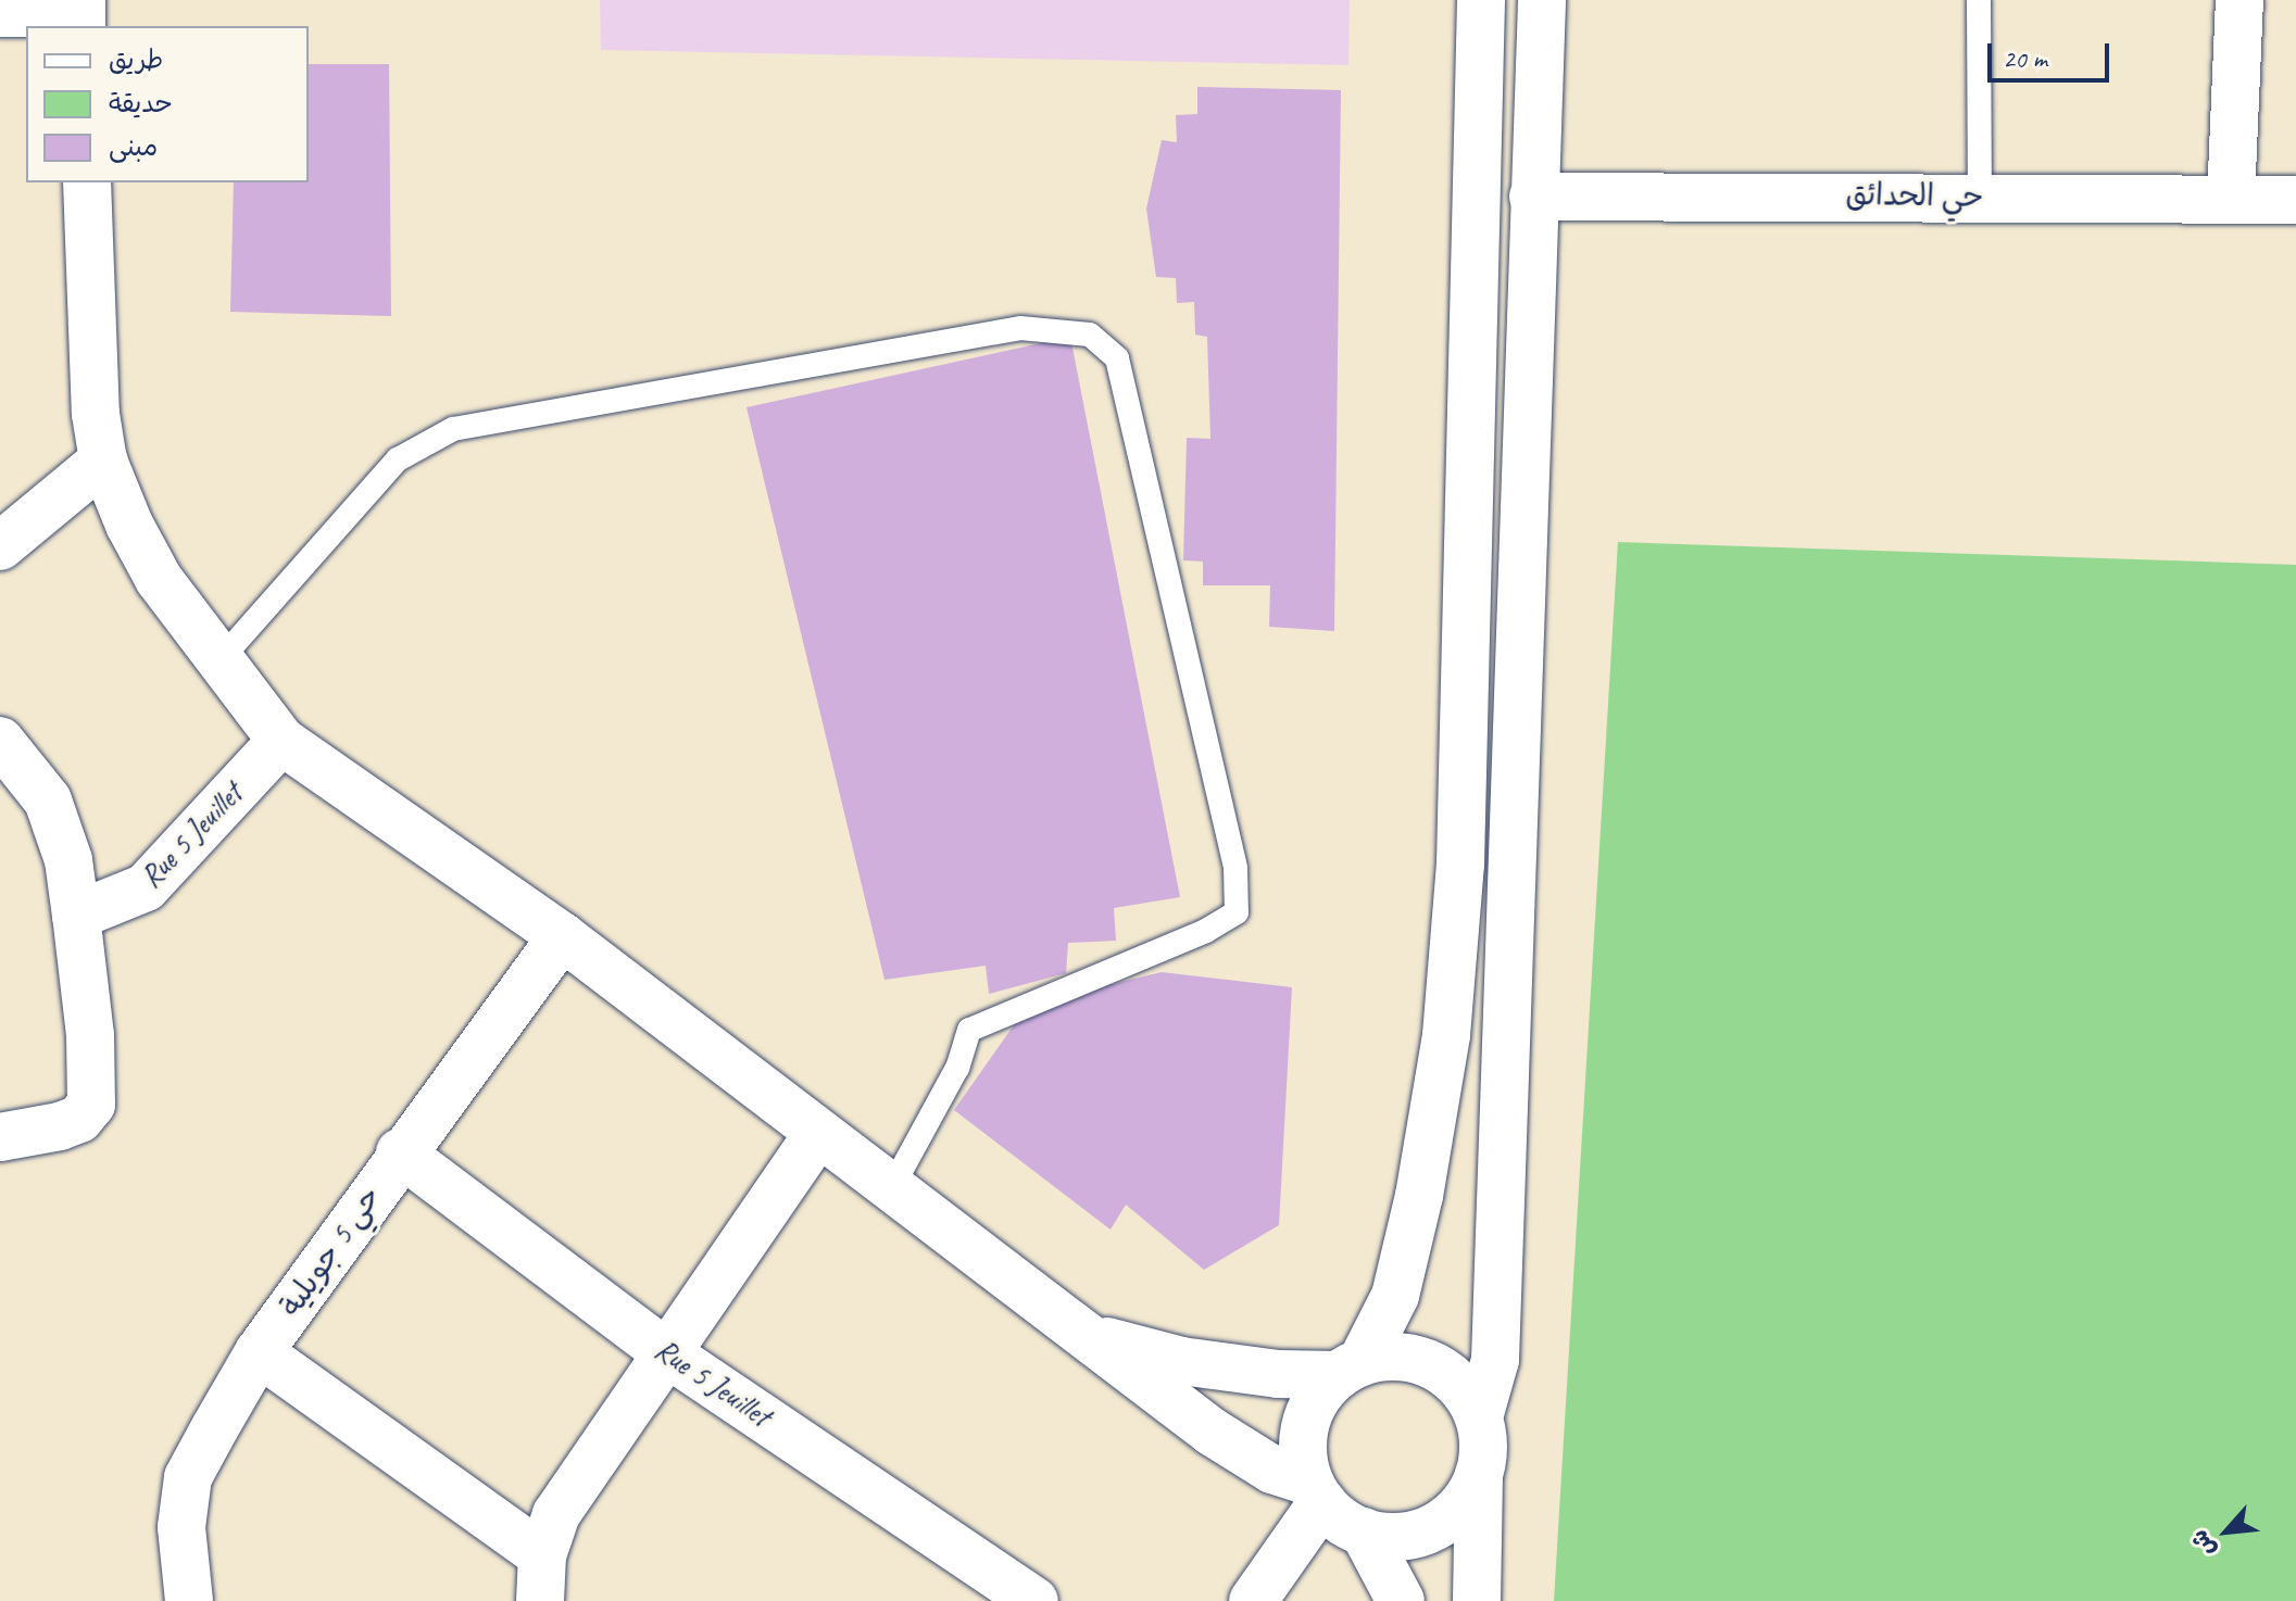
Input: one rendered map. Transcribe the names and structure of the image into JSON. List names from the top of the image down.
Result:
{
  "streets": {
    "street": ["حي الحدائق", "Rue 5 Jeuillet", "حي 5 جويلية"]
  },
  "crossings": [
    ["Rue 5 Jeuillet", "حي 5 جويلية"]
  ],
  "legend": ["طريق", "حديقة", "مبنى"],
  "scale_bar": "20 m",
  "north": "bottom left"
}
